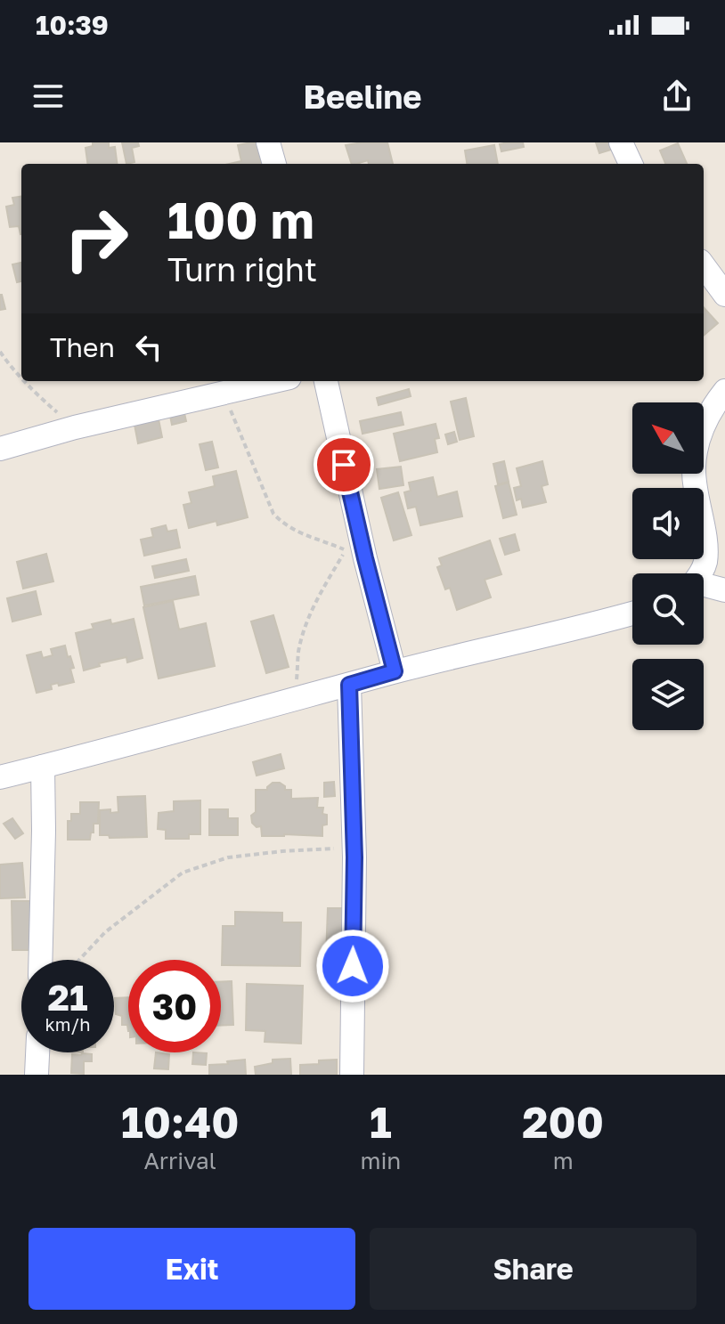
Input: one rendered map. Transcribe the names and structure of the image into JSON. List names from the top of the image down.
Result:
{
  "north": "top left",
  "page": {
    "status": "10:39",
    "header": "Beeline",
    "turn": ["100 m", "Turn right"],
    "then": "Then",
    "speed": "21 km/h",
    "limit": "30",
    "eta": [
      "10:40",
      "Arrival",
      "1",
      "min",
      "200",
      "m"
    ],
    "buttons": ["Exit", "Share"]
  }
}
